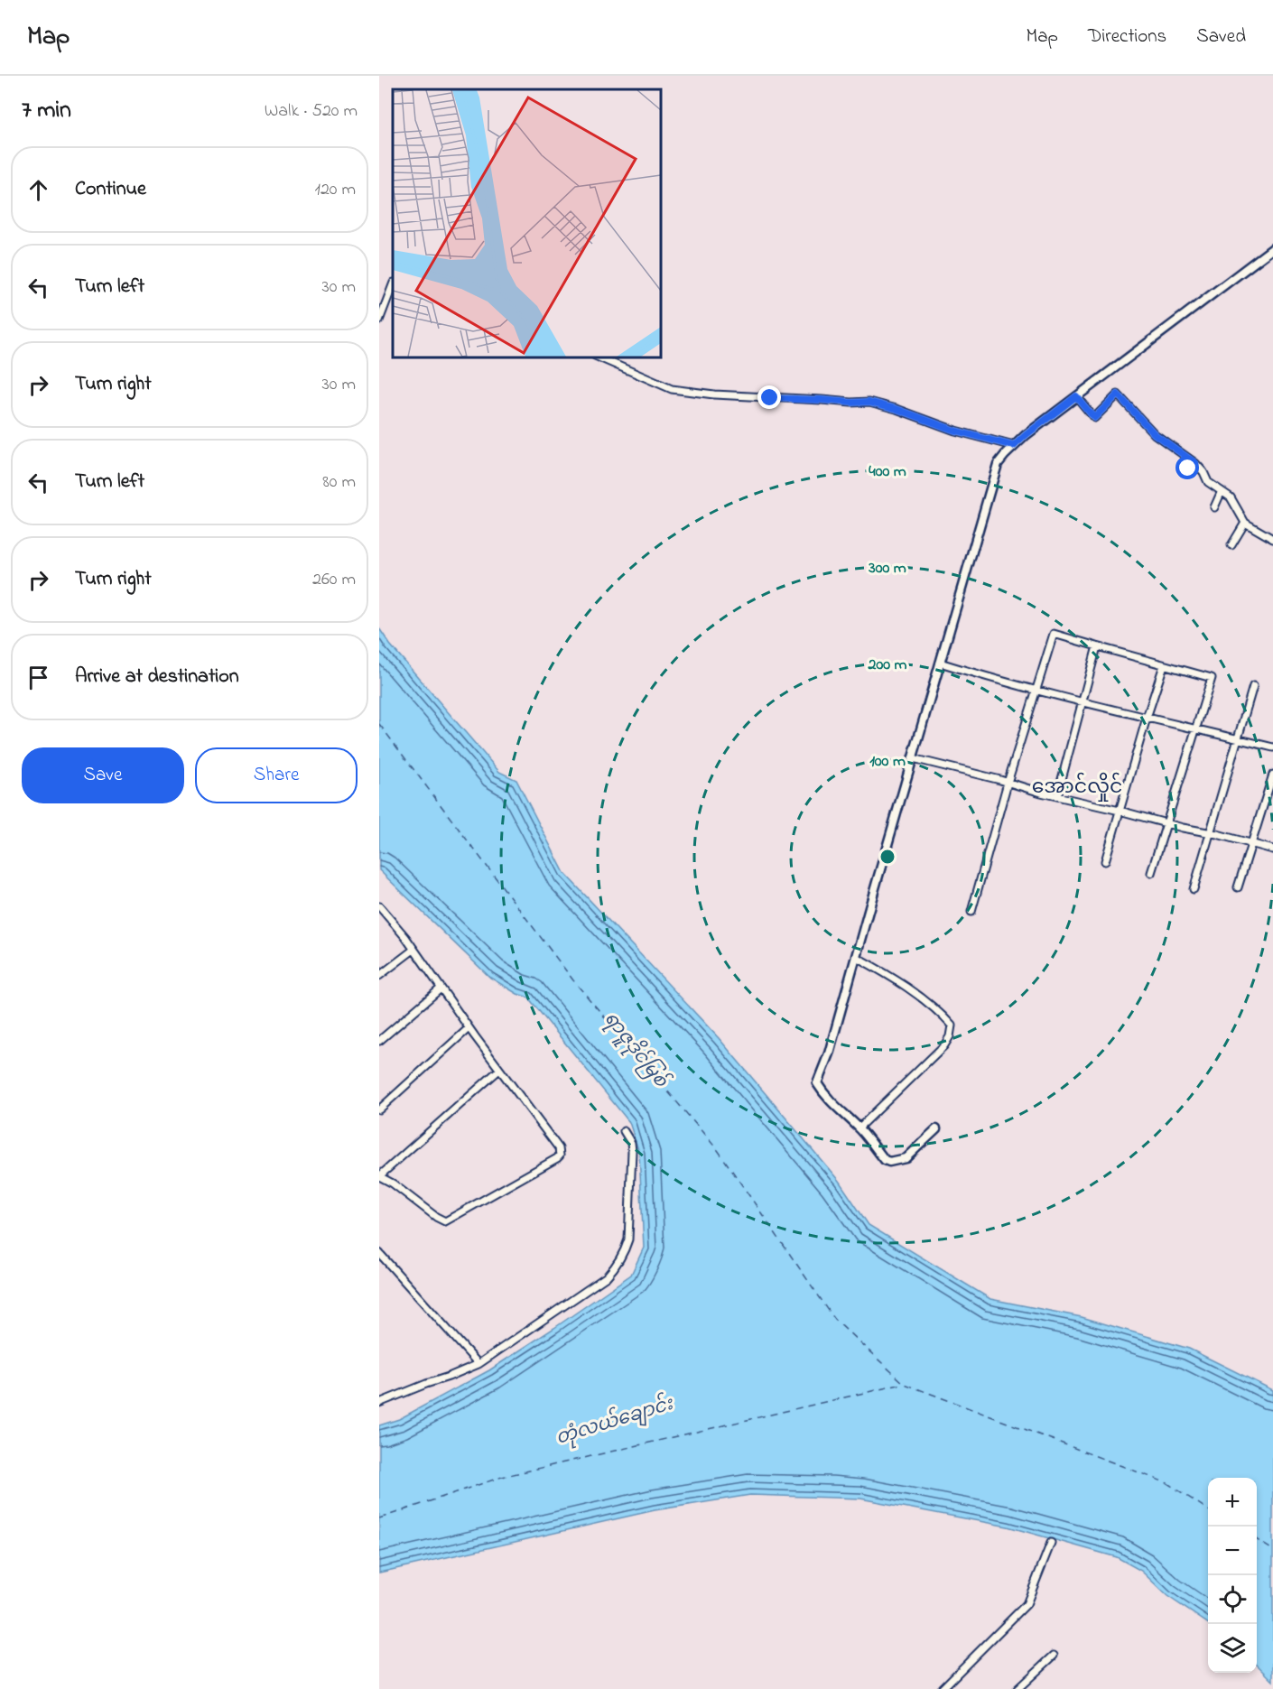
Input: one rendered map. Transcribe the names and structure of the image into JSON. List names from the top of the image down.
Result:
{
  "districts": ["အောင်လှိုင်"],
  "water": ["ရာဇူဒိုင်မြစ်", "တုံလယ်ချောင်း"],
  "page": {
    "header": "Map",
    "nav": ["Map", "Directions", "Saved"],
    "heading": ["7 min", "Walk · 520 m"],
    "list": [
      ["Continue", "120 m"],
      ["Turn left", "30 m"],
      ["Turn right", "30 m"],
      ["Turn left", "80 m"],
      ["Turn right", "260 m"],
      "Arrive at destination"
    ],
    "buttons": ["Save", "Share"],
    "map_buttons": ["+", "−"]
  },
  "rings": [
    "400 m",
    "300 m",
    "200 m",
    "100 m"
  ]
}
